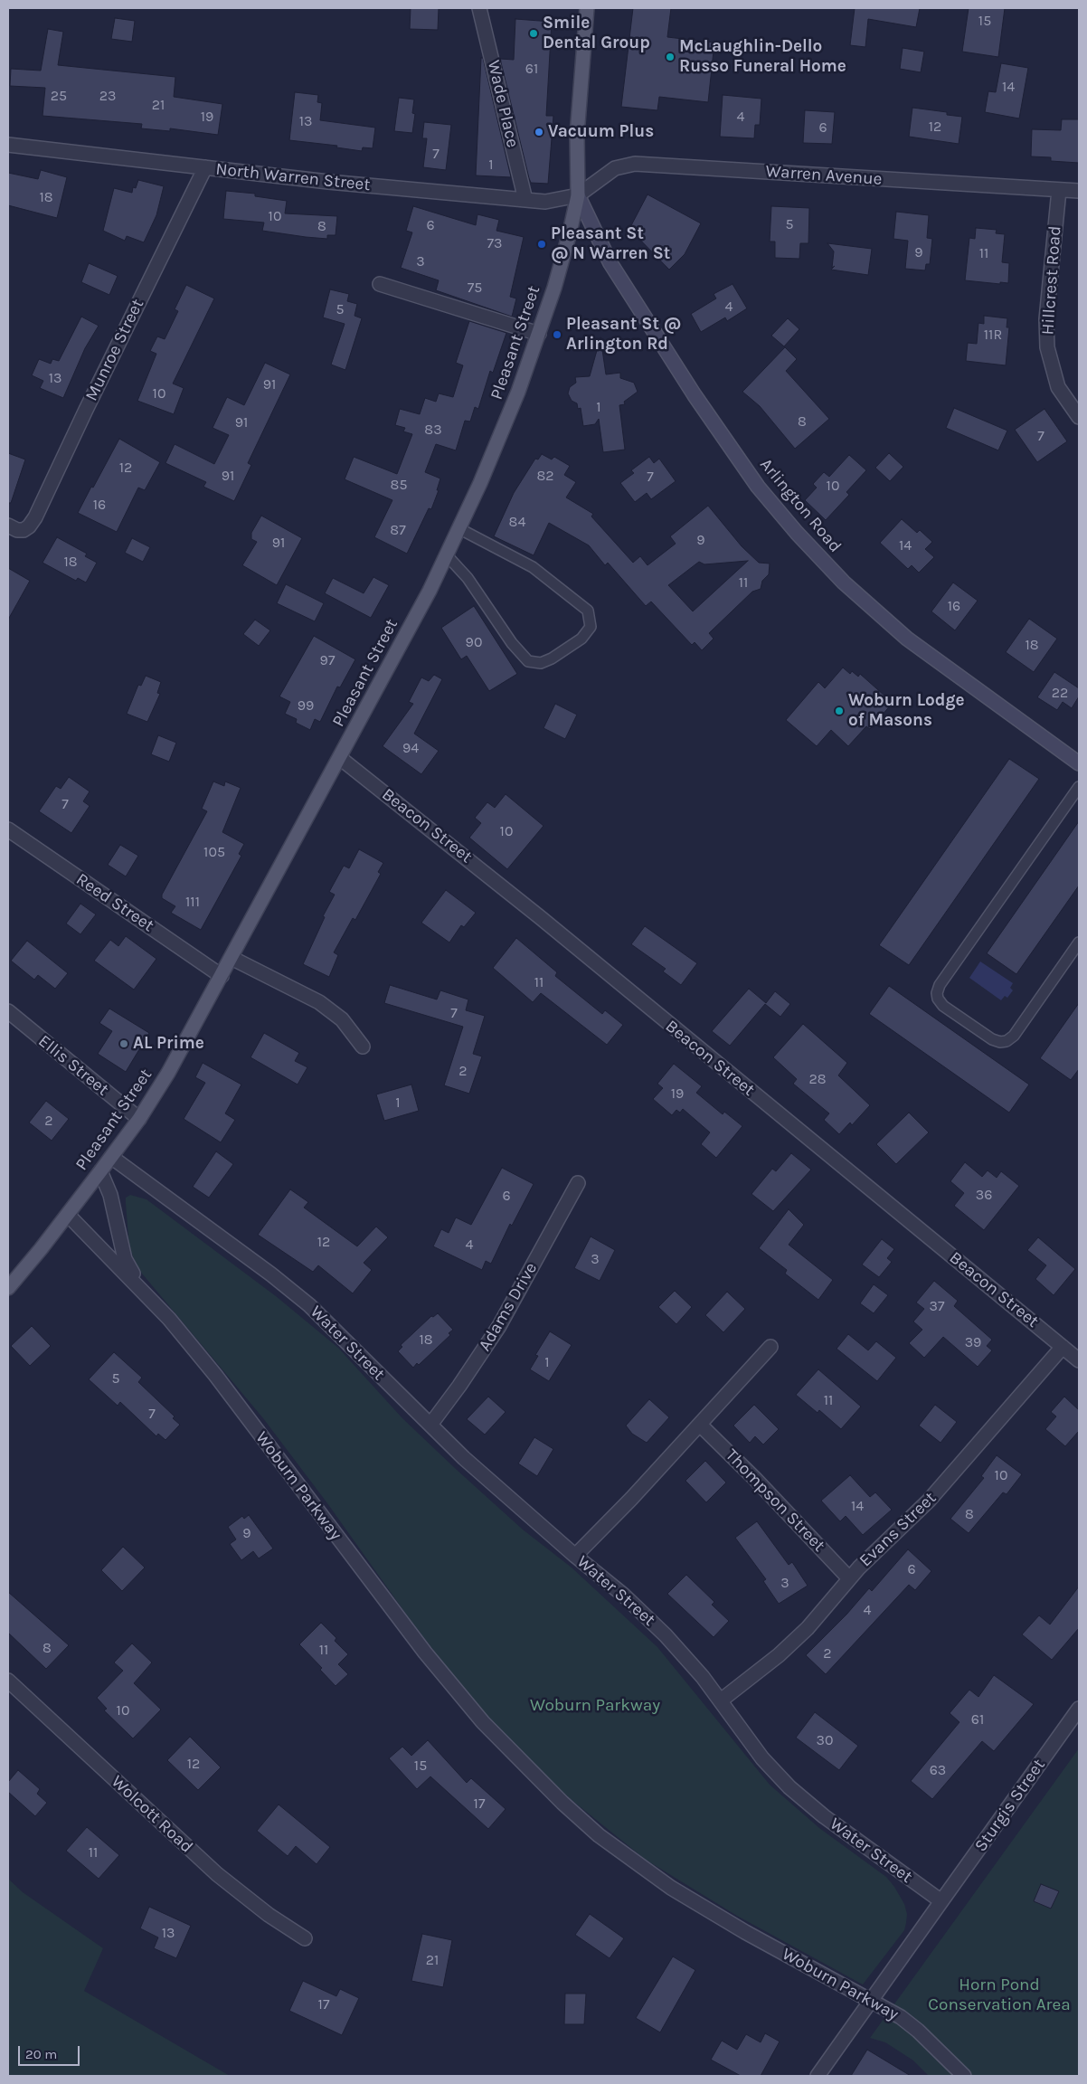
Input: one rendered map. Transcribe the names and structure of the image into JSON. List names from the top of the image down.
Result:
{
  "streets": {
    "main road": ["Pleasant Street"],
    "street": [
      "Wade Place",
      "Warren Avenue",
      "North Warren Street",
      "Hillcrest Road",
      "Munroe Street",
      "Arlington Road",
      "Beacon Street",
      "Reed Street",
      "Ellis Street",
      "Adams Drive",
      "Water Street",
      "Woburn Parkway",
      "Thompson Street",
      "Evans Street",
      "Sturgis Street",
      "Wolcott Road"
    ]
  },
  "crossings": [
    ["Wade Place", "North Warren Street"],
    ["Warren Avenue", "North Warren Street"],
    ["Warren Avenue", "Hillcrest Road"],
    ["Warren Avenue", "Pleasant Street"],
    ["Warren Avenue", "Arlington Road"],
    ["North Warren Street", "Pleasant Street"],
    ["North Warren Street", "Munroe Street"],
    ["North Warren Street", "Arlington Road"],
    ["Pleasant Street", "Arlington Road"],
    ["Pleasant Street", "Beacon Street"],
    ["Pleasant Street", "Reed Street"],
    ["Pleasant Street", "Ellis Street"],
    ["Pleasant Street", "Water Street"],
    ["Pleasant Street", "Woburn Parkway"],
    ["Beacon Street", "Evans Street"],
    ["Adams Drive", "Water Street"],
    ["Water Street", "Evans Street"],
    ["Water Street", "Sturgis Street"],
    ["Thompson Street", "Evans Street"]
  ],
  "parks": ["Woburn Parkway", "Horn Pond Conservation Area"],
  "places": [
    "Smile Dental Group",
    "McLaughlin-Dello Russo Funeral Home",
    "Vacuum Plus",
    "Pleasant St @ N Warren St",
    "Pleasant St @ Arlington Rd",
    "Woburn Lodge of Masons",
    "AL Prime"
  ],
  "house_numbers": [
    "15",
    "61",
    "14",
    "25",
    "23",
    "21",
    "19",
    "4",
    "13",
    "12",
    "6",
    "7",
    "1",
    "18",
    "10",
    "5",
    "6",
    "8",
    "73",
    "9",
    "11",
    "3",
    "75",
    "4",
    "5",
    "11R",
    "13",
    "91",
    "10",
    "1",
    "8",
    "91",
    "83",
    "7",
    "12",
    "91",
    "82",
    "7",
    "85",
    "10",
    "16",
    "84",
    "87",
    "9",
    "91",
    "14",
    "18",
    "11",
    "16",
    "90",
    "18",
    "97",
    "22",
    "99",
    "94",
    "7",
    "10",
    "105",
    "111",
    "11",
    "7",
    "2",
    "28",
    "19",
    "1",
    "2",
    "36",
    "6",
    "12",
    "4",
    "3",
    "37",
    "18",
    "39",
    "1",
    "5",
    "11",
    "7",
    "10",
    "14",
    "8",
    "9",
    "6",
    "3",
    "4",
    "8",
    "11",
    "2",
    "10",
    "61",
    "30",
    "12",
    "15",
    "63",
    "17",
    "11",
    "13",
    "21",
    "17"
  ],
  "scale_bar": "20 m"
}
